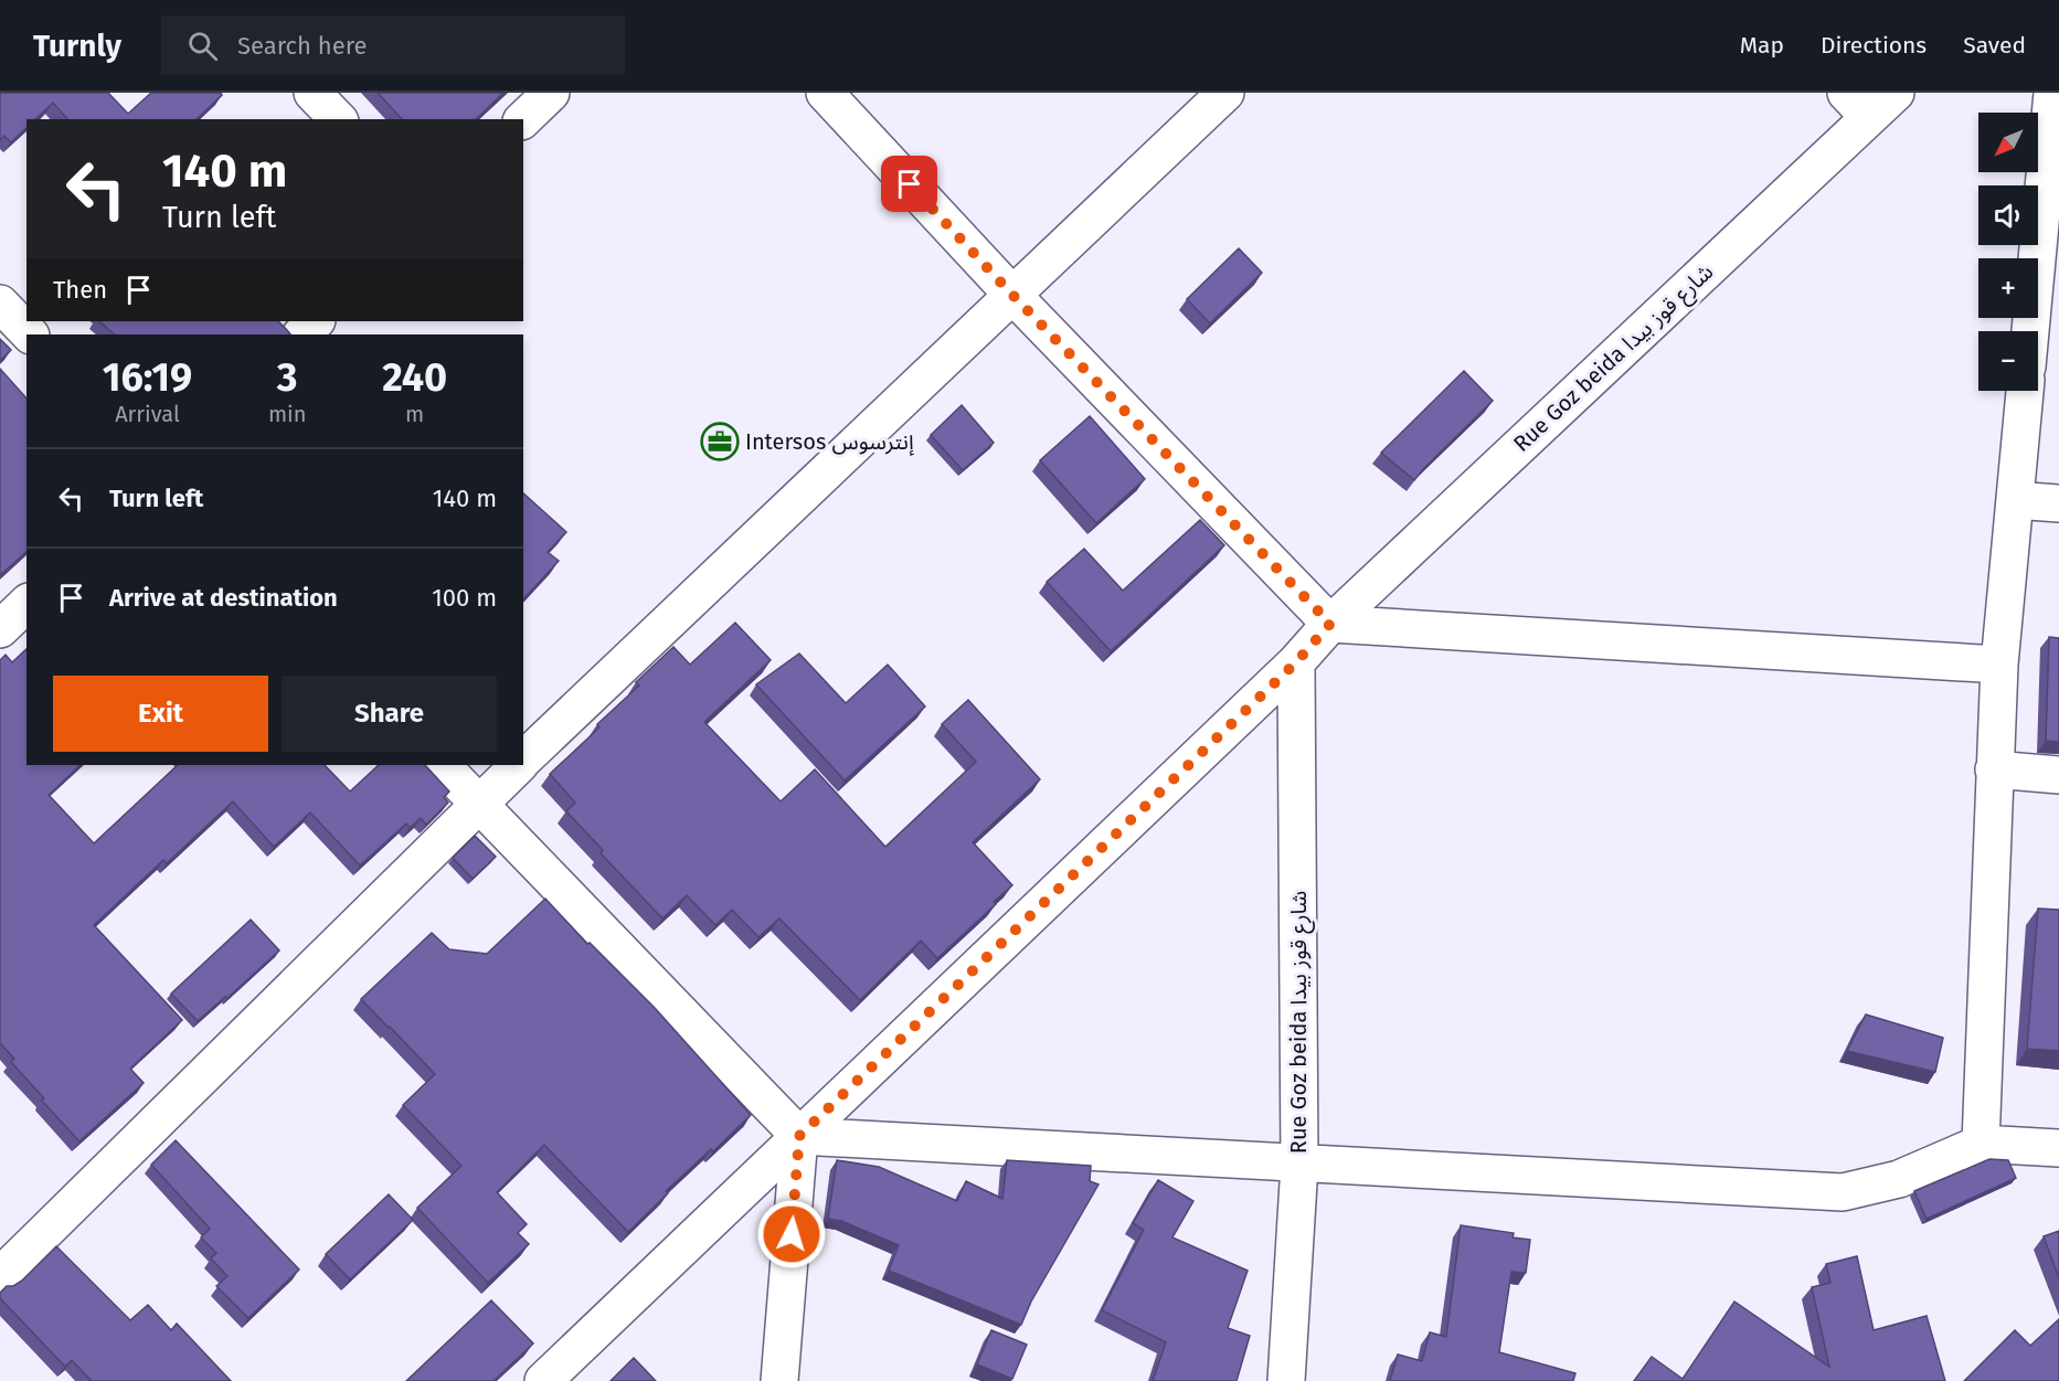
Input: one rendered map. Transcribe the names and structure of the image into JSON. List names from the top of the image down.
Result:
{
  "streets": {
    "street": ["Rue Goz beida شارع قوز بيدا"]
  },
  "places": {
    "office": ["Intersos إنترسوس"]
  },
  "north": "bottom left",
  "page": {
    "header": "Turnly",
    "search": "Search here",
    "nav": ["Map", "Directions", "Saved"],
    "map_buttons": ["+", "−"],
    "turn": ["140 m", "Turn left"],
    "then": "Then",
    "eta": [
      "16:19",
      "Arrival",
      "3",
      "min",
      "240",
      "m"
    ],
    "list": [
      {
        "name": "Turn left",
        "value": "140 m"
      },
      {
        "name": "Arrive at destination",
        "value": "100 m"
      }
    ],
    "buttons": ["Exit", "Share"]
  }
}
